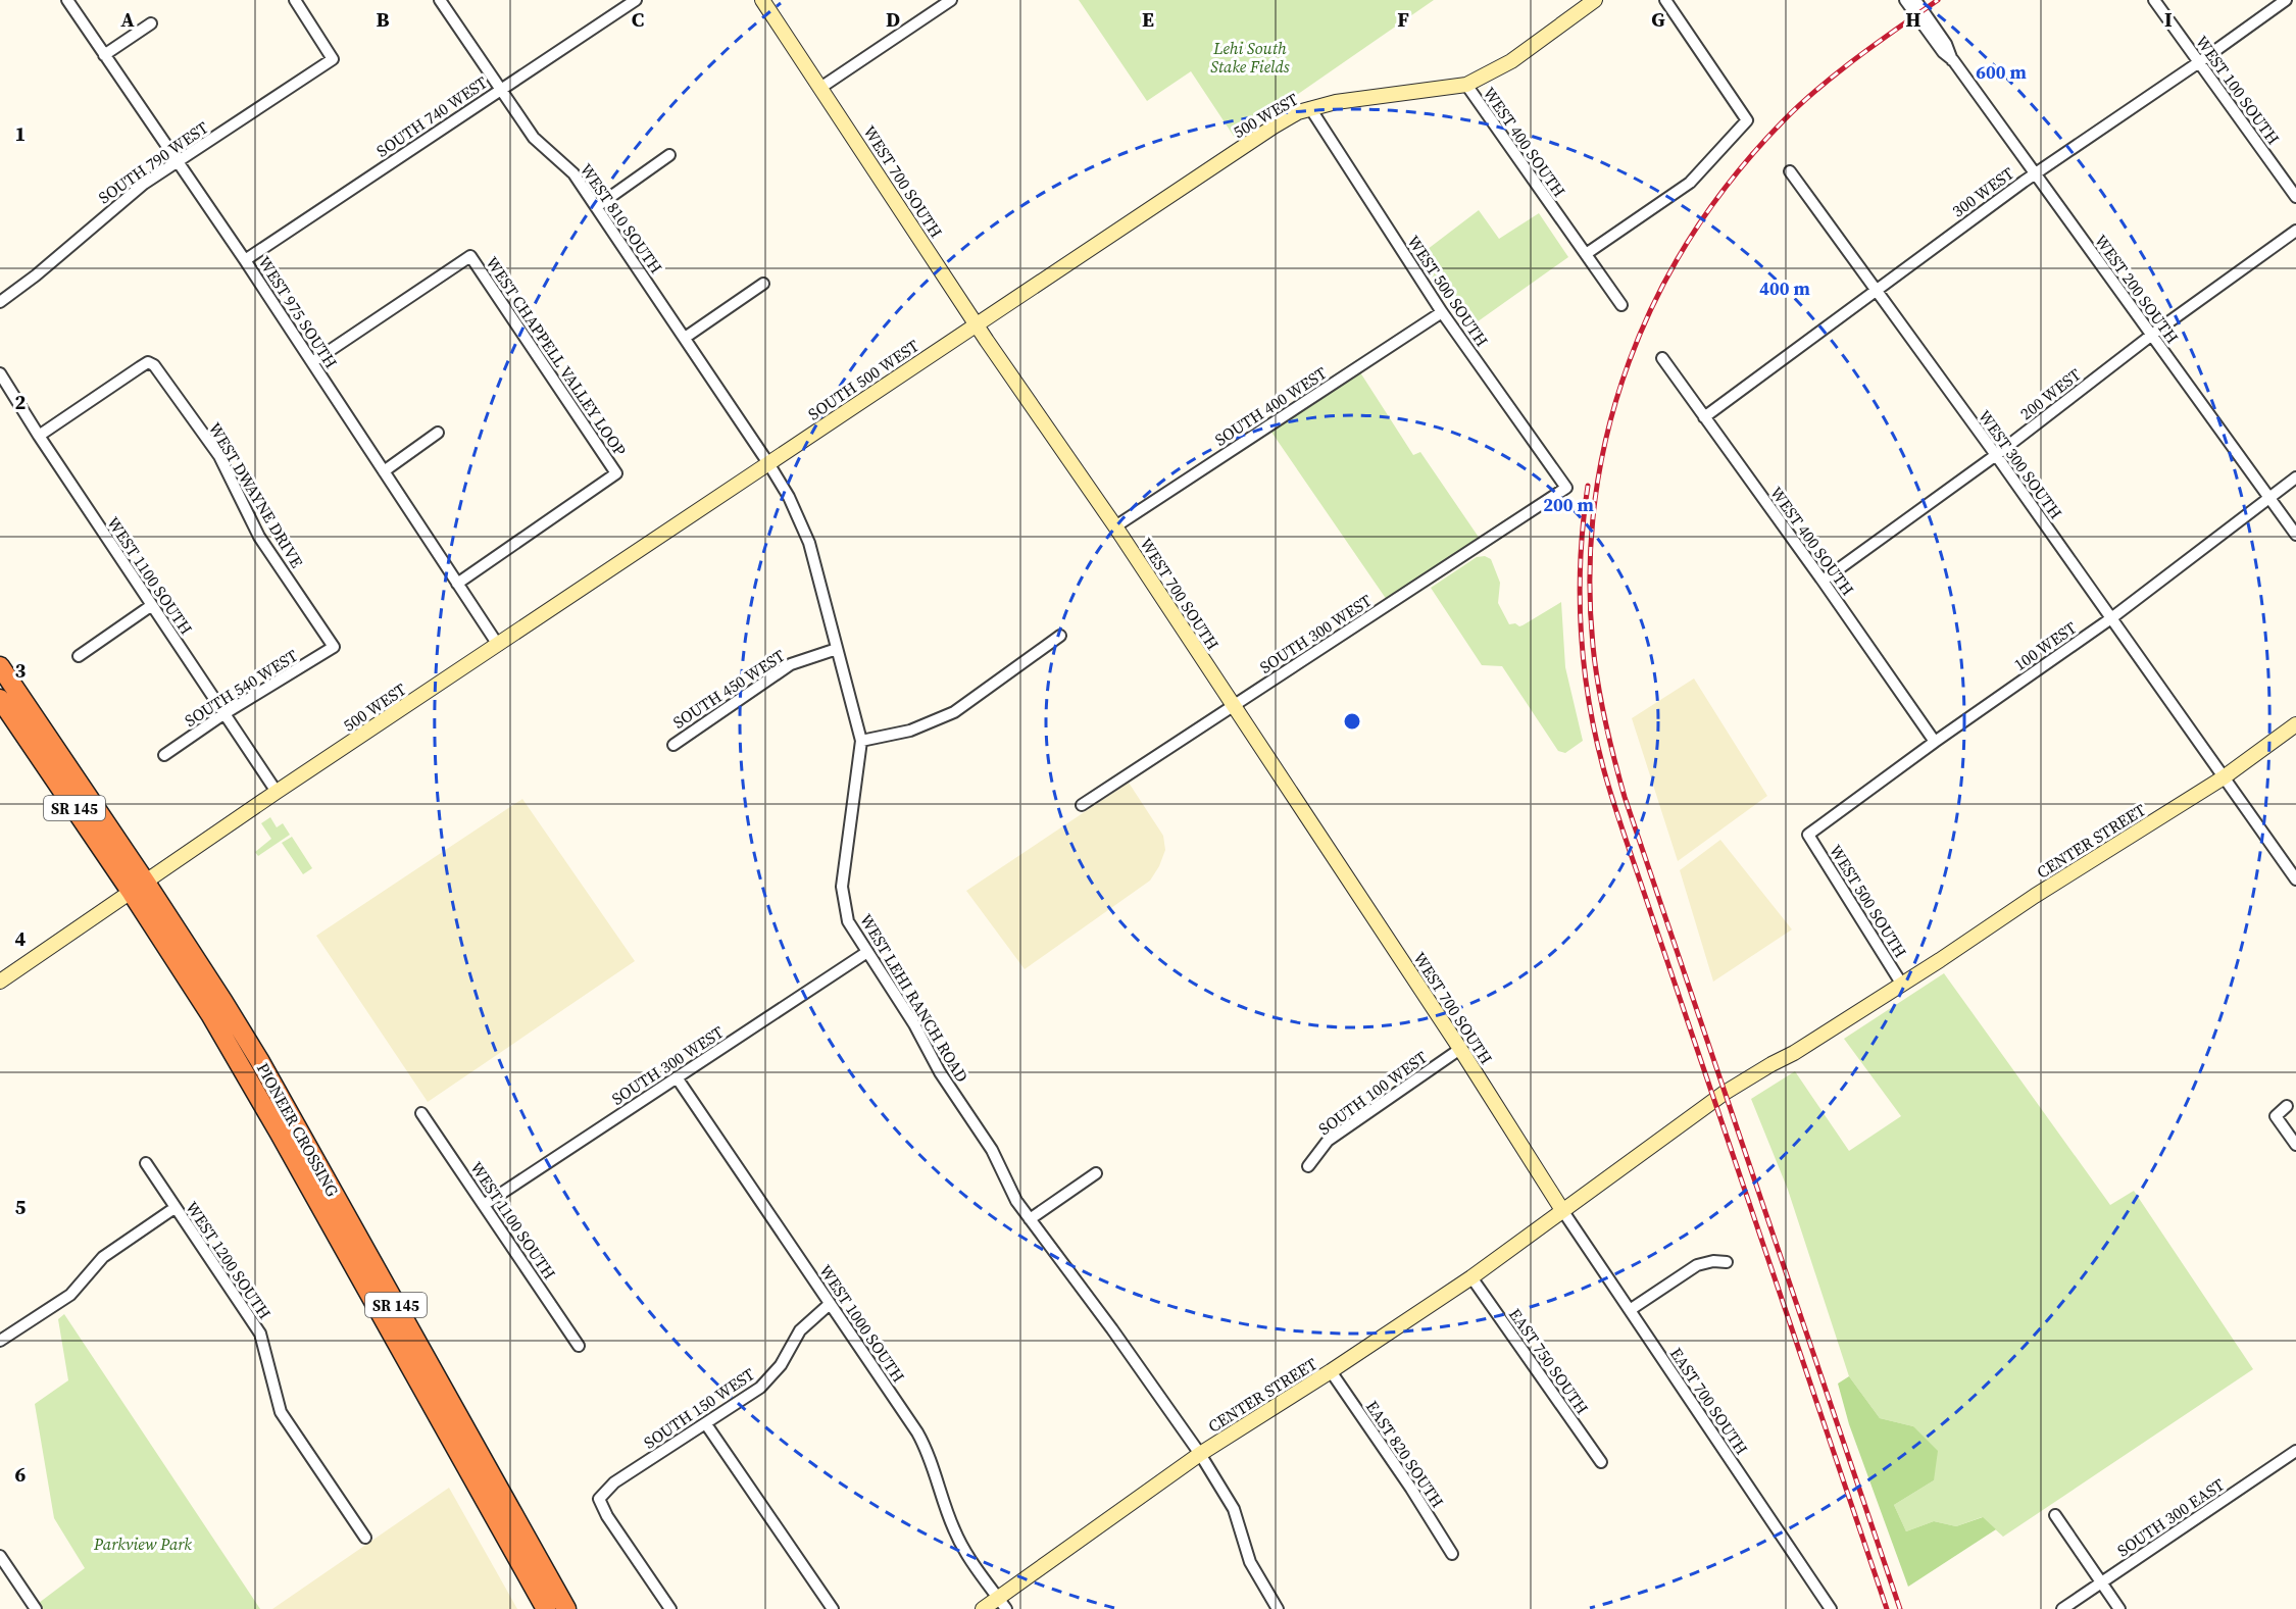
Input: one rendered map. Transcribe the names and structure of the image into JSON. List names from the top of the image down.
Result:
{
  "streets": {
    "highway": ["SR 145", "PIONEER CROSSING"],
    "street": [
      "WEST 100 SOUTH",
      "500 WEST",
      "SOUTH 740 WEST",
      "WEST 400 SOUTH",
      "SOUTH 790 WEST",
      "WEST 700 SOUTH",
      "300 WEST",
      "WEST 810 SOUTH",
      "WEST 200 SOUTH",
      "WEST 500 SOUTH",
      "WEST 975 SOUTH",
      "WEST CHAPPELL VALLEY LOOP",
      "SOUTH 500 WEST",
      "200 WEST",
      "SOUTH 400 WEST",
      "WEST 300 SOUTH",
      "WEST DWAYNE DRIVE",
      "WEST 1100 SOUTH",
      "SOUTH 300 WEST",
      "100 WEST",
      "SOUTH 540 WEST",
      "SOUTH 450 WEST",
      "CENTER STREET",
      "WEST LEHI RANCH ROAD",
      "SOUTH 100 WEST",
      "WEST 1200 SOUTH",
      "WEST 1000 SOUTH",
      "EAST 750 SOUTH",
      "EAST 700 SOUTH",
      "SOUTH 150 WEST",
      "EAST 820 SOUTH",
      "SOUTH 300 EAST"
    ]
  },
  "crossings": [
    ["WEST 100 SOUTH", "300 WEST"],
    ["500 WEST", "WEST 400 SOUTH"],
    ["500 WEST", "WEST 700 SOUTH"],
    ["500 WEST", "WEST 810 SOUTH"],
    ["500 WEST", "WEST 500 SOUTH"],
    ["500 WEST", "WEST 975 SOUTH"],
    ["500 WEST", "SOUTH 500 WEST"],
    ["500 WEST", "WEST 1100 SOUTH"],
    ["500 WEST", "WEST LEHI RANCH ROAD"],
    ["500 WEST", "PIONEER CROSSING"],
    ["SOUTH 740 WEST", "WEST 810 SOUTH"],
    ["SOUTH 740 WEST", "WEST 975 SOUTH"],
    ["WEST 400 SOUTH", "300 WEST"],
    ["WEST 400 SOUTH", "200 WEST"],
    ["WEST 400 SOUTH", "100 WEST"],
    ["SOUTH 790 WEST", "WEST 975 SOUTH"],
    ["WEST 700 SOUTH", "SOUTH 500 WEST"],
    ["WEST 700 SOUTH", "SOUTH 400 WEST"],
    ["WEST 700 SOUTH", "SOUTH 300 WEST"],
    ["WEST 700 SOUTH", "CENTER STREET"],
    ["WEST 700 SOUTH", "SOUTH 100 WEST"],
    ["WEST 700 SOUTH", "EAST 700 SOUTH"],
    ["300 WEST", "WEST 200 SOUTH"],
    ["300 WEST", "WEST 300 SOUTH"],
    ["WEST 810 SOUTH", "SOUTH 500 WEST"],
    ["WEST 810 SOUTH", "WEST LEHI RANCH ROAD"],
    ["WEST 200 SOUTH", "200 WEST"],
    ["WEST 200 SOUTH", "100 WEST"],
    ["WEST 500 SOUTH", "SOUTH 400 WEST"],
    ["WEST 500 SOUTH", "SOUTH 300 WEST"],
    ["WEST 500 SOUTH", "100 WEST"],
    ["WEST 500 SOUTH", "CENTER STREET"],
    ["WEST 975 SOUTH", "WEST CHAPPELL VALLEY LOOP"],
    ["SOUTH 500 WEST", "WEST LEHI RANCH ROAD"],
    ["200 WEST", "WEST 300 SOUTH"],
    ["WEST 300 SOUTH", "100 WEST"],
    ["WEST 300 SOUTH", "CENTER STREET"],
    ["WEST DWAYNE DRIVE", "WEST 1100 SOUTH"],
    ["WEST DWAYNE DRIVE", "SOUTH 540 WEST"],
    ["WEST 1100 SOUTH", "SOUTH 300 WEST"],
    ["WEST 1100 SOUTH", "SOUTH 540 WEST"],
    ["SOUTH 300 WEST", "WEST LEHI RANCH ROAD"],
    ["SOUTH 300 WEST", "WEST 1000 SOUTH"],
    ["SOUTH 450 WEST", "WEST LEHI RANCH ROAD"],
    ["CENTER STREET", "WEST LEHI RANCH ROAD"],
    ["CENTER STREET", "WEST 1000 SOUTH"],
    ["CENTER STREET", "EAST 750 SOUTH"],
    ["CENTER STREET", "EAST 700 SOUTH"],
    ["CENTER STREET", "EAST 820 SOUTH"],
    ["WEST 1000 SOUTH", "SOUTH 150 WEST"]
  ],
  "parks": ["Lehi South Stake Fields", "Parkview Park"],
  "grid": {
    "columns": [
      "A",
      "B",
      "C",
      "D",
      "E",
      "F",
      "G",
      "H",
      "I"
    ],
    "rows": [
      "1",
      "2",
      "3",
      "4",
      "5",
      "6"
    ]
  },
  "rings": ["600 m", "400 m", "200 m"]
}
